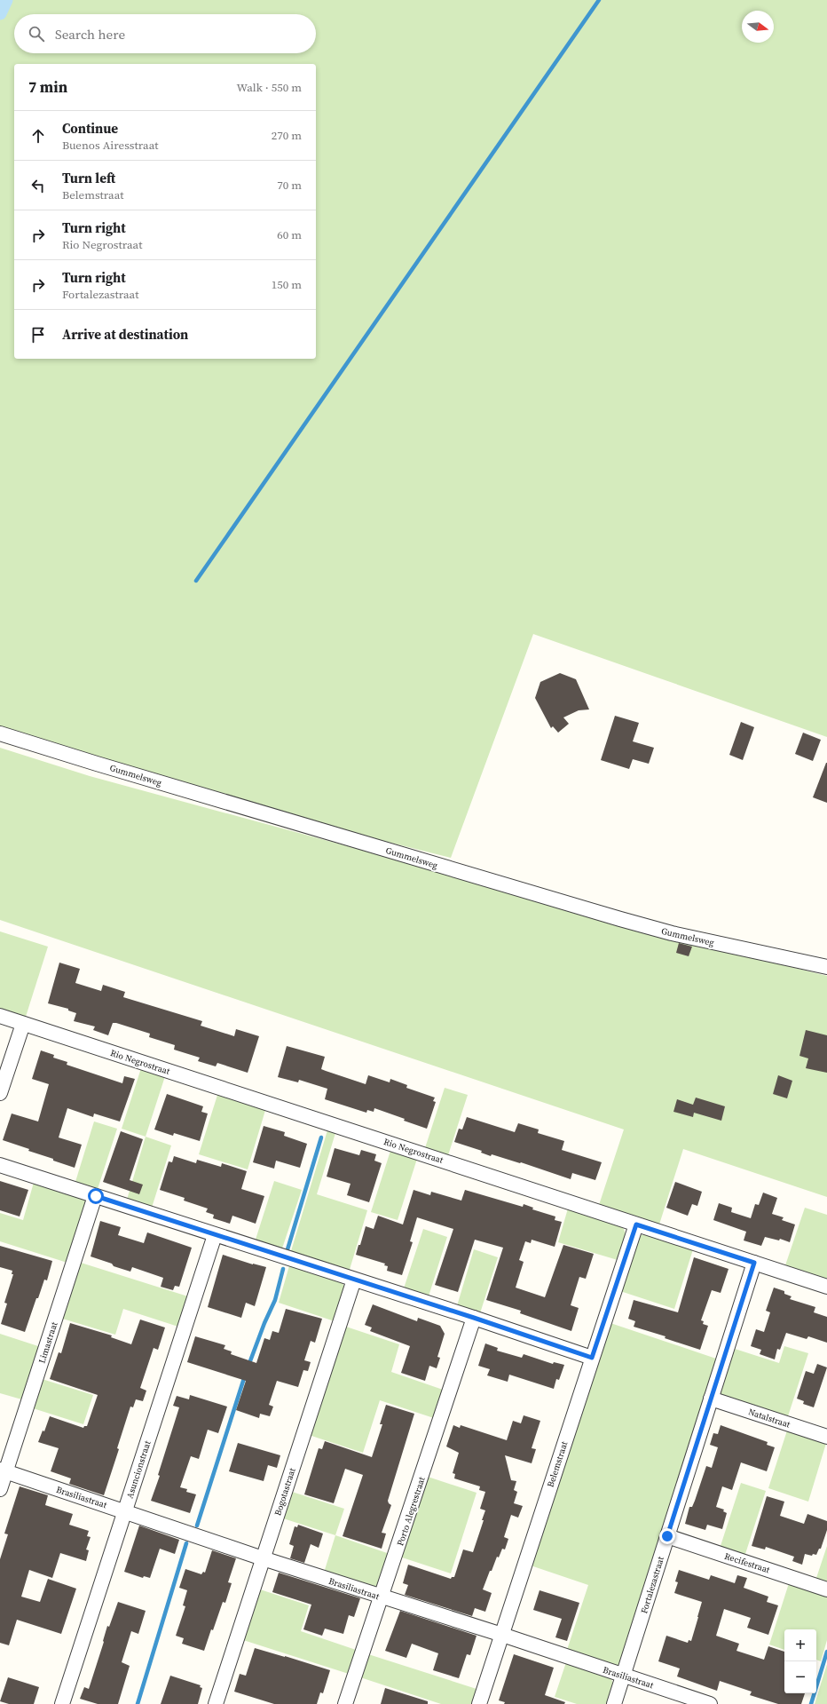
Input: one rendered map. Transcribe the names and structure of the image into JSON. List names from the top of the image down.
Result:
{
  "streets": {
    "street": [
      "Gummelsweg",
      "Rio Negrostraat",
      "Limastraat",
      "Natalstraat",
      "Belemstraat",
      "Asuncionstraat",
      "Bogotastraat",
      "Brasiliastraat",
      "Porto Alegrestraat",
      "Recifestraat",
      "Fortalezastraat"
    ]
  },
  "crossings": [
    ["Rio Negrostraat", "Belemstraat"],
    ["Rio Negrostraat", "Fortalezastraat"],
    ["Limastraat", "Brasiliastraat"],
    ["Natalstraat", "Fortalezastraat"],
    ["Belemstraat", "Brasiliastraat"],
    ["Asuncionstraat", "Brasiliastraat"],
    ["Bogotastraat", "Brasiliastraat"],
    ["Brasiliastraat", "Porto Alegrestraat"],
    ["Brasiliastraat", "Fortalezastraat"],
    ["Recifestraat", "Fortalezastraat"]
  ],
  "north": "right",
  "page": {
    "search": "Search here",
    "heading": ["7 min", "Walk · 550 m"],
    "list": [
      ["Continue", "Buenos Airesstraat", "270 m"],
      ["Turn left", "Belemstraat", "70 m"],
      ["Turn right", "Rio Negrostraat", "60 m"],
      ["Turn right", "Fortalezastraat", "150 m"],
      "Arrive at destination"
    ],
    "map_buttons": ["+", "−"]
  }
}
